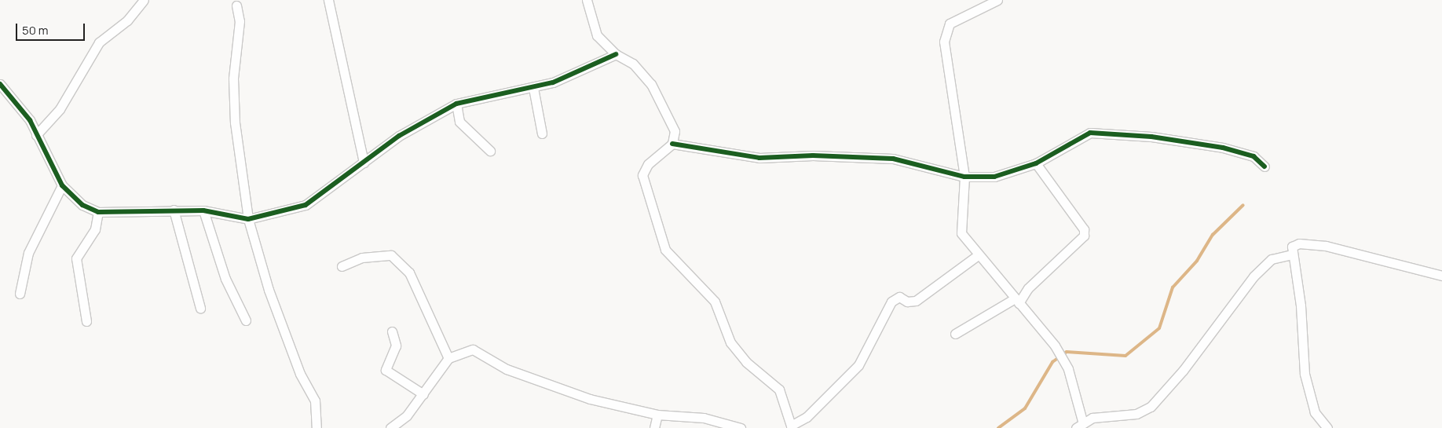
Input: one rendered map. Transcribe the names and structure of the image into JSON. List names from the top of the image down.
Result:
{
  "scale_bar": "50 m"
}
